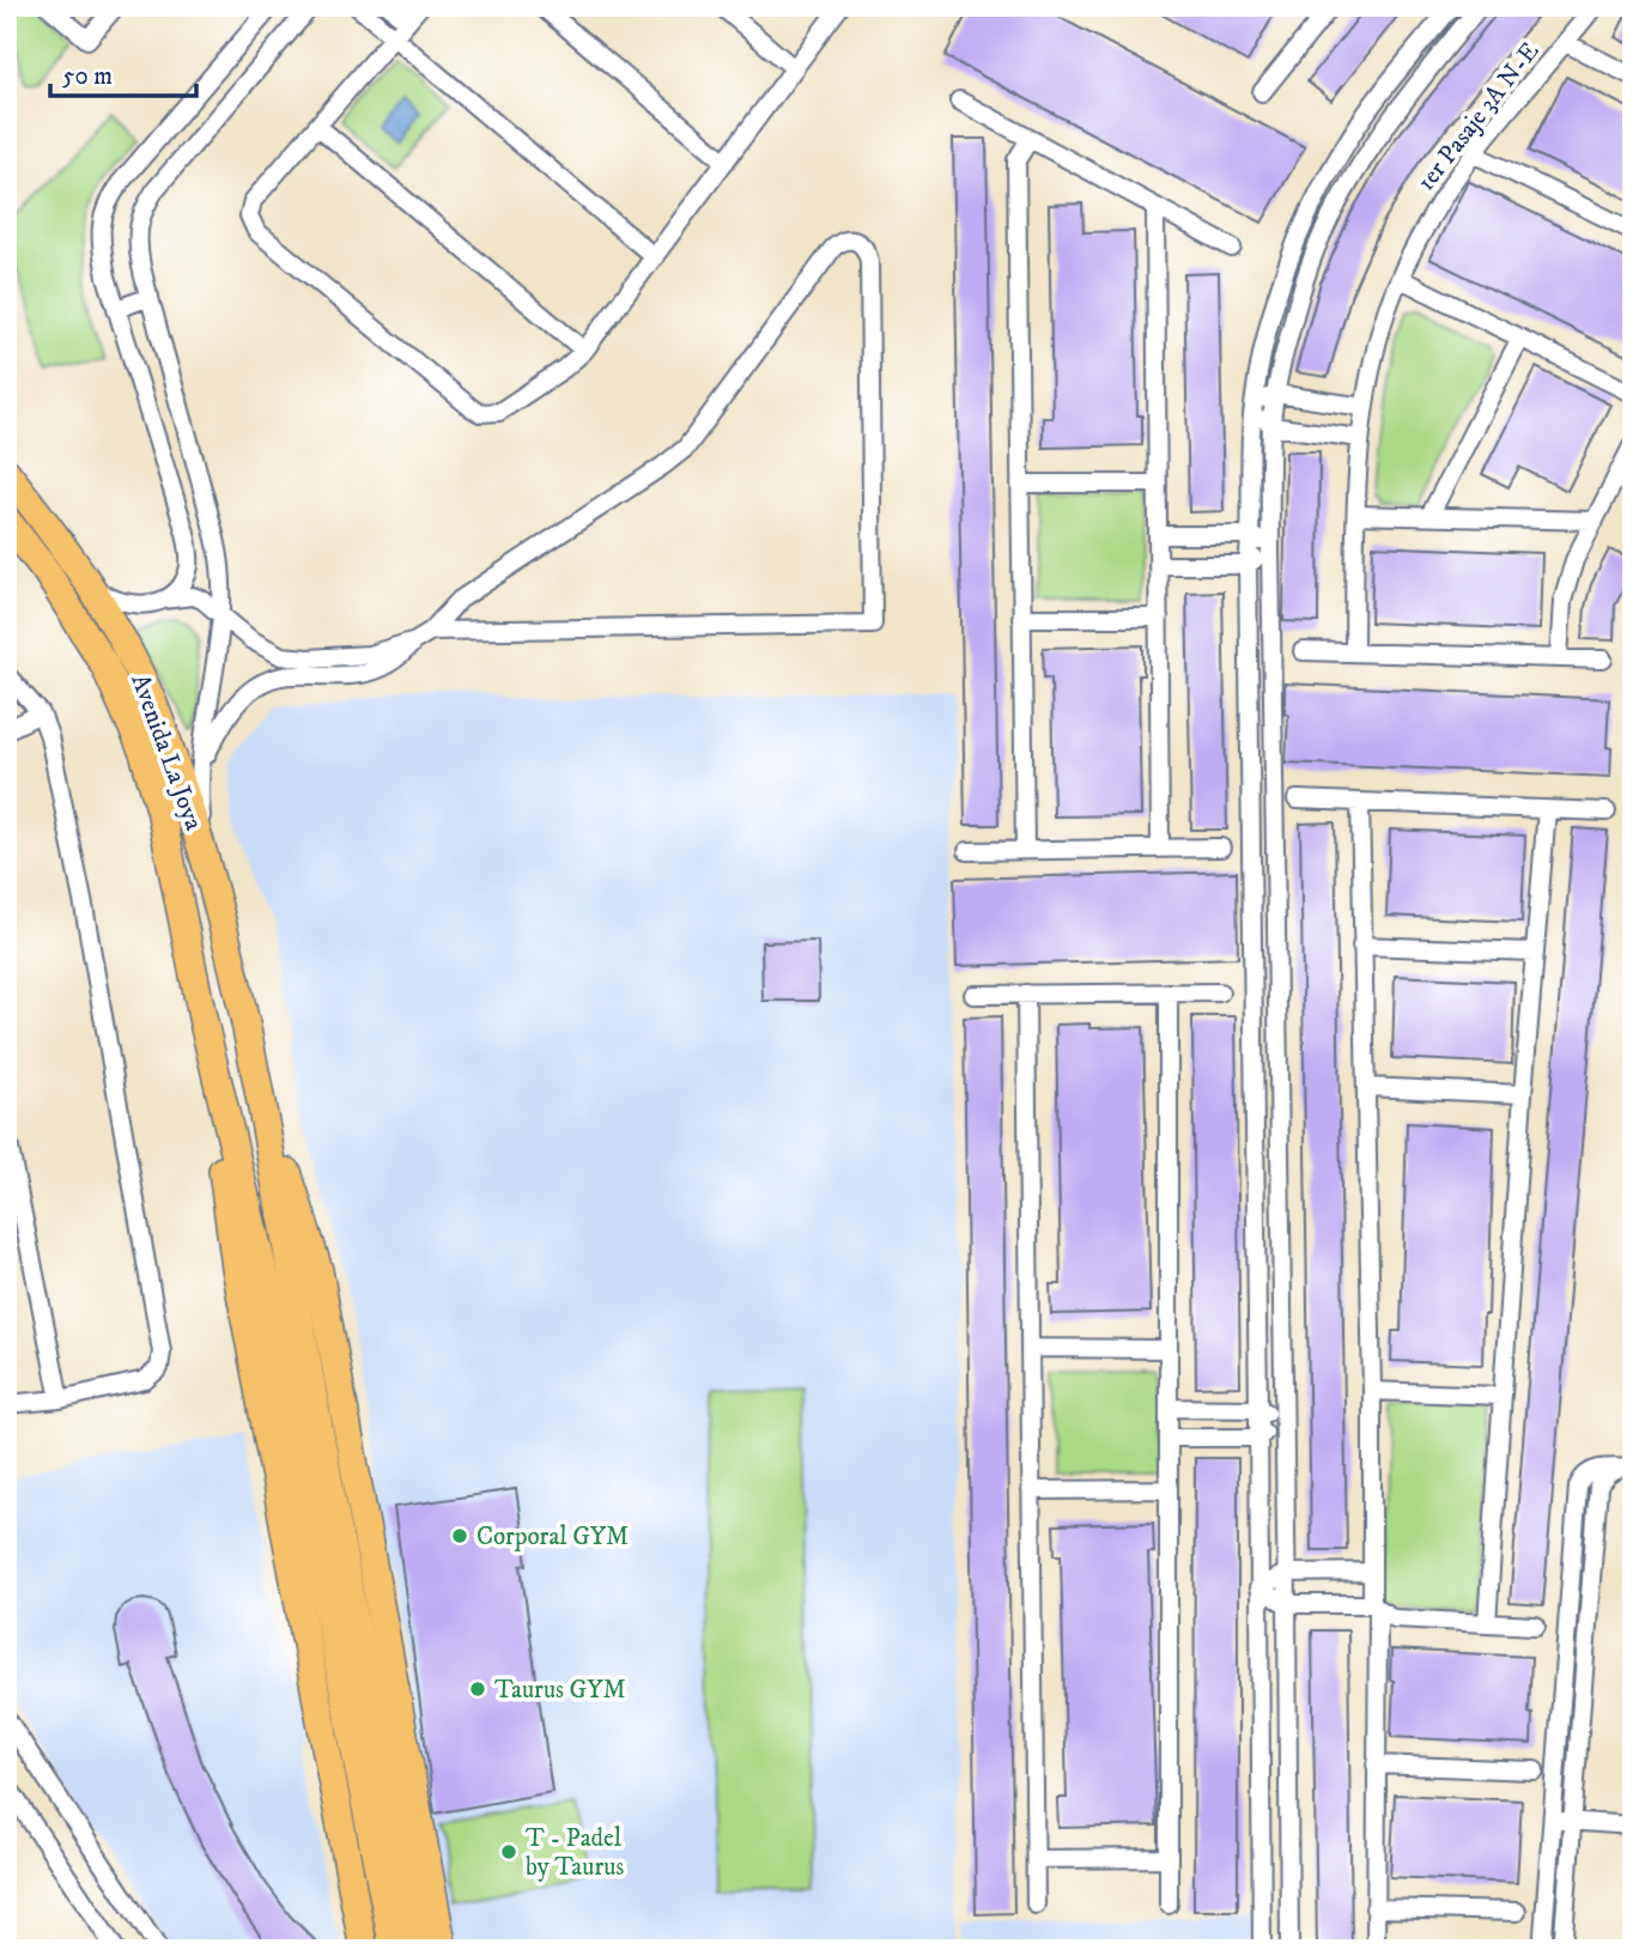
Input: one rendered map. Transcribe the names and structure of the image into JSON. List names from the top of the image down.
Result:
{
  "streets": {
    "main road": ["Avenida La Joya"],
    "street": ["1er Pasaje 3A N-E"]
  },
  "places": ["Corporal GYM", "Taurus GYM", "T - Padel by Taurus"],
  "scale_bar": "50 m"
}
